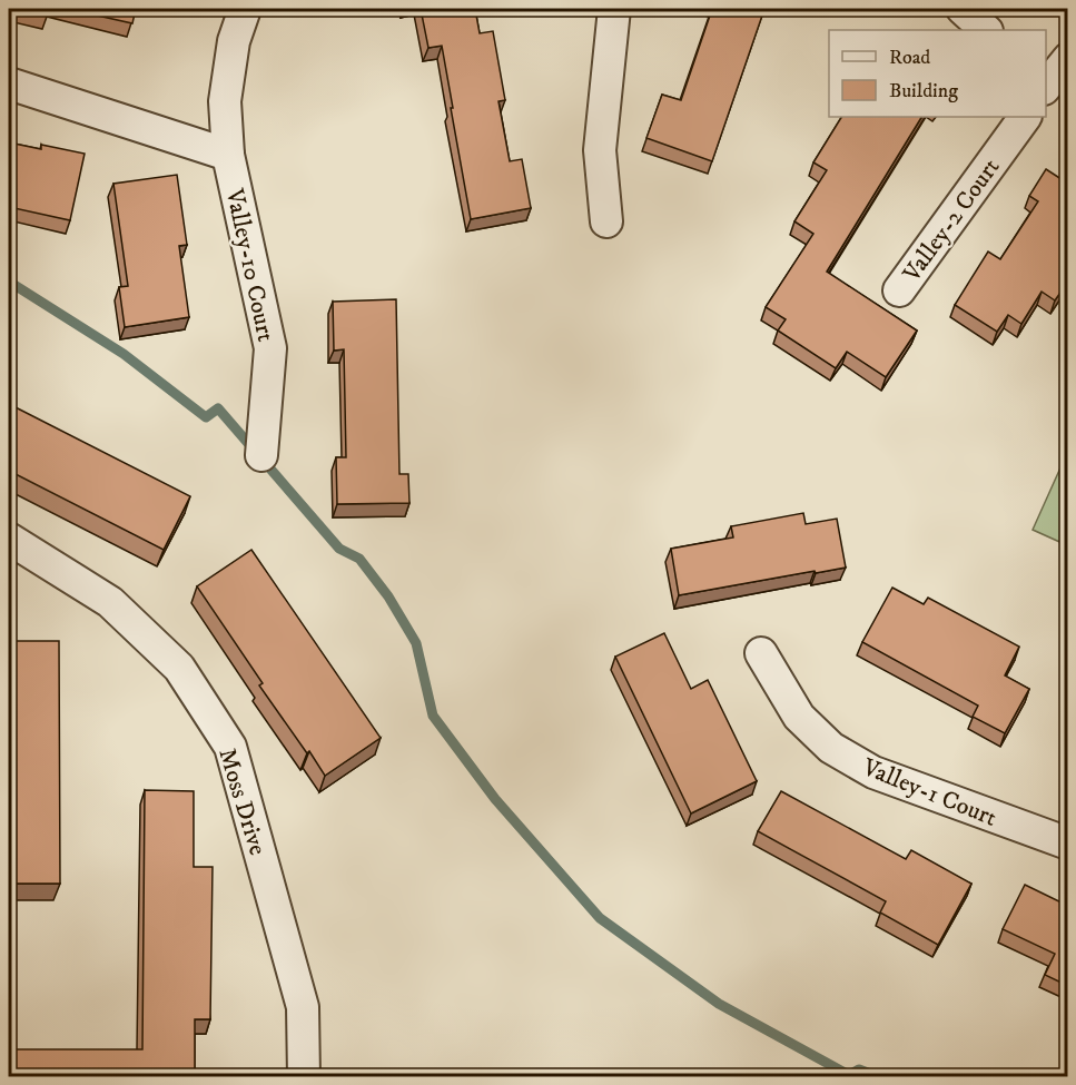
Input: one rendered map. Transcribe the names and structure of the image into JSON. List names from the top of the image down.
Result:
{
  "streets": {
    "street": [
      "Valley-2 Court",
      "Valley-10 Court",
      "Valley-1 Court",
      "Moss Drive"
    ]
  },
  "legend": ["Road", "Building"]
}
